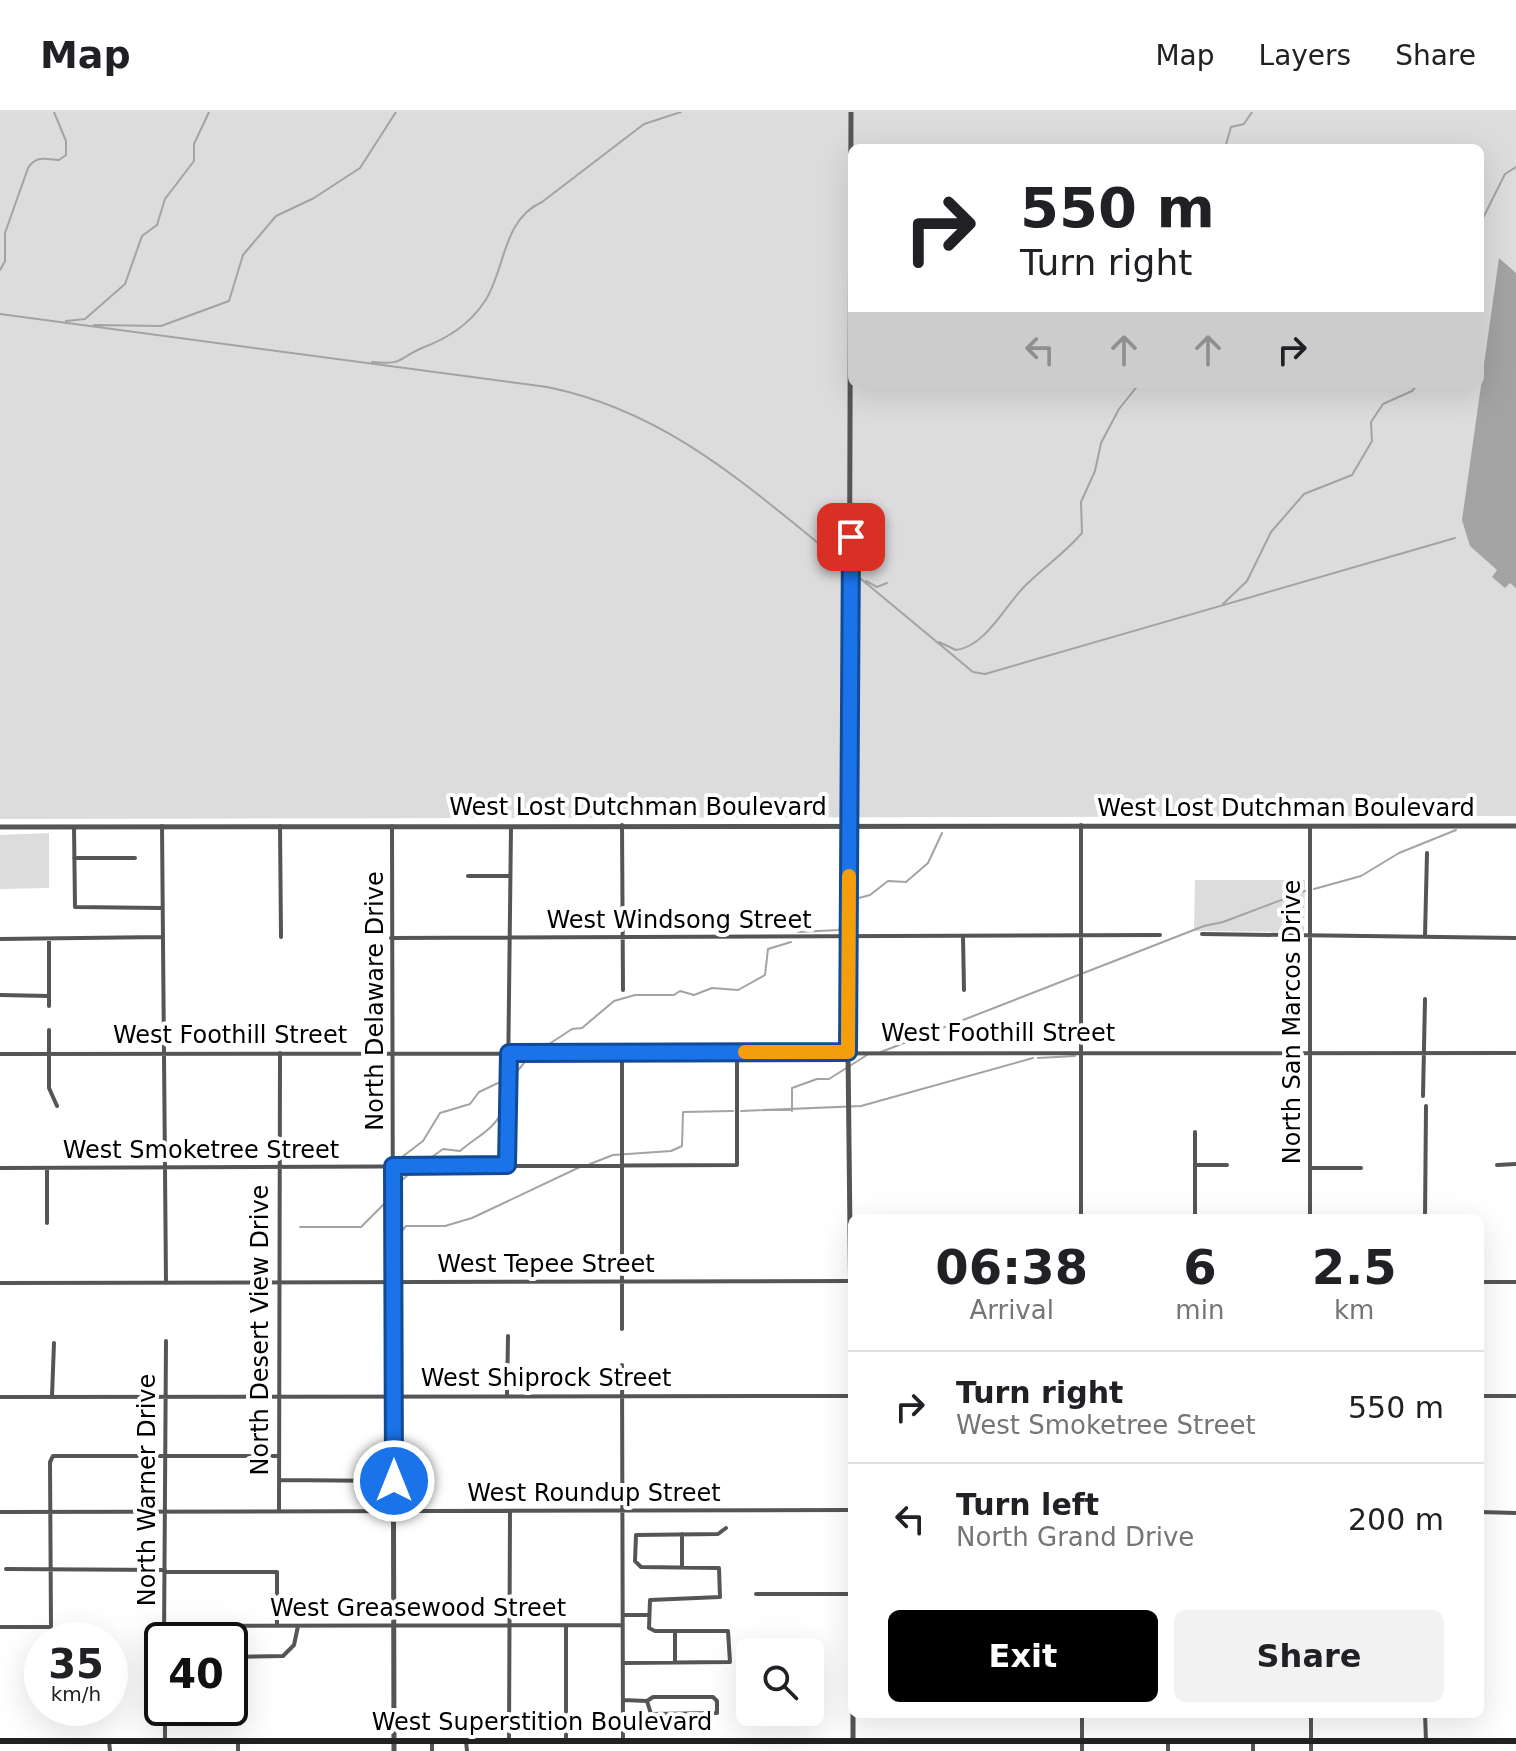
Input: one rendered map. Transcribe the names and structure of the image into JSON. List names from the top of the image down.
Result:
{
  "streets": {
    "main road": ["West Superstition Boulevard"],
    "street": [
      "West Lost Dutchman Boulevard",
      "West Windsong Street",
      "North Delaware Drive",
      "North San Marcos Drive",
      "West Foothill Street",
      "West Smoketree Street",
      "West Tepee Street",
      "North Desert View Drive",
      "West Shiprock Street",
      "North Warner Drive",
      "West Roundup Street",
      "West Greasewood Street"
    ]
  },
  "crossings": [
    ["West Lost Dutchman Boulevard", "North Delaware Drive"],
    ["West Lost Dutchman Boulevard", "North San Marcos Drive"],
    ["West Windsong Street", "North Delaware Drive"],
    ["North Delaware Drive", "West Foothill Street"],
    ["North Delaware Drive", "West Smoketree Street"],
    ["North Delaware Drive", "West Tepee Street"],
    ["North Delaware Drive", "West Shiprock Street"],
    ["North Delaware Drive", "West Roundup Street"],
    ["North Delaware Drive", "West Greasewood Street"],
    ["North Delaware Drive", "West Superstition Boulevard"],
    ["North San Marcos Drive", "West Foothill Street"],
    ["West Foothill Street", "West Smoketree Street"],
    ["West Foothill Street", "North Desert View Drive"],
    ["West Smoketree Street", "North Desert View Drive"],
    ["West Tepee Street", "North Desert View Drive"],
    ["North Desert View Drive", "West Shiprock Street"],
    ["North Desert View Drive", "West Roundup Street"],
    ["West Shiprock Street", "North Warner Drive"],
    ["North Warner Drive", "West Roundup Street"]
  ],
  "page": {
    "header": "Map",
    "nav": ["Map", "Layers", "Share"],
    "turn": ["550 m", "Turn right"],
    "eta": [
      "06:38",
      "Arrival",
      "6",
      "min",
      "2.5",
      "km"
    ],
    "list": [
      {
        "name": "Turn right",
        "note": "West Smoketree Street",
        "value": "550 m"
      },
      {
        "name": "Turn left",
        "note": "North Grand Drive",
        "value": "200 m"
      }
    ],
    "buttons": ["Exit", "Share"],
    "speed": "35 km/h",
    "limit": "40"
  }
}
